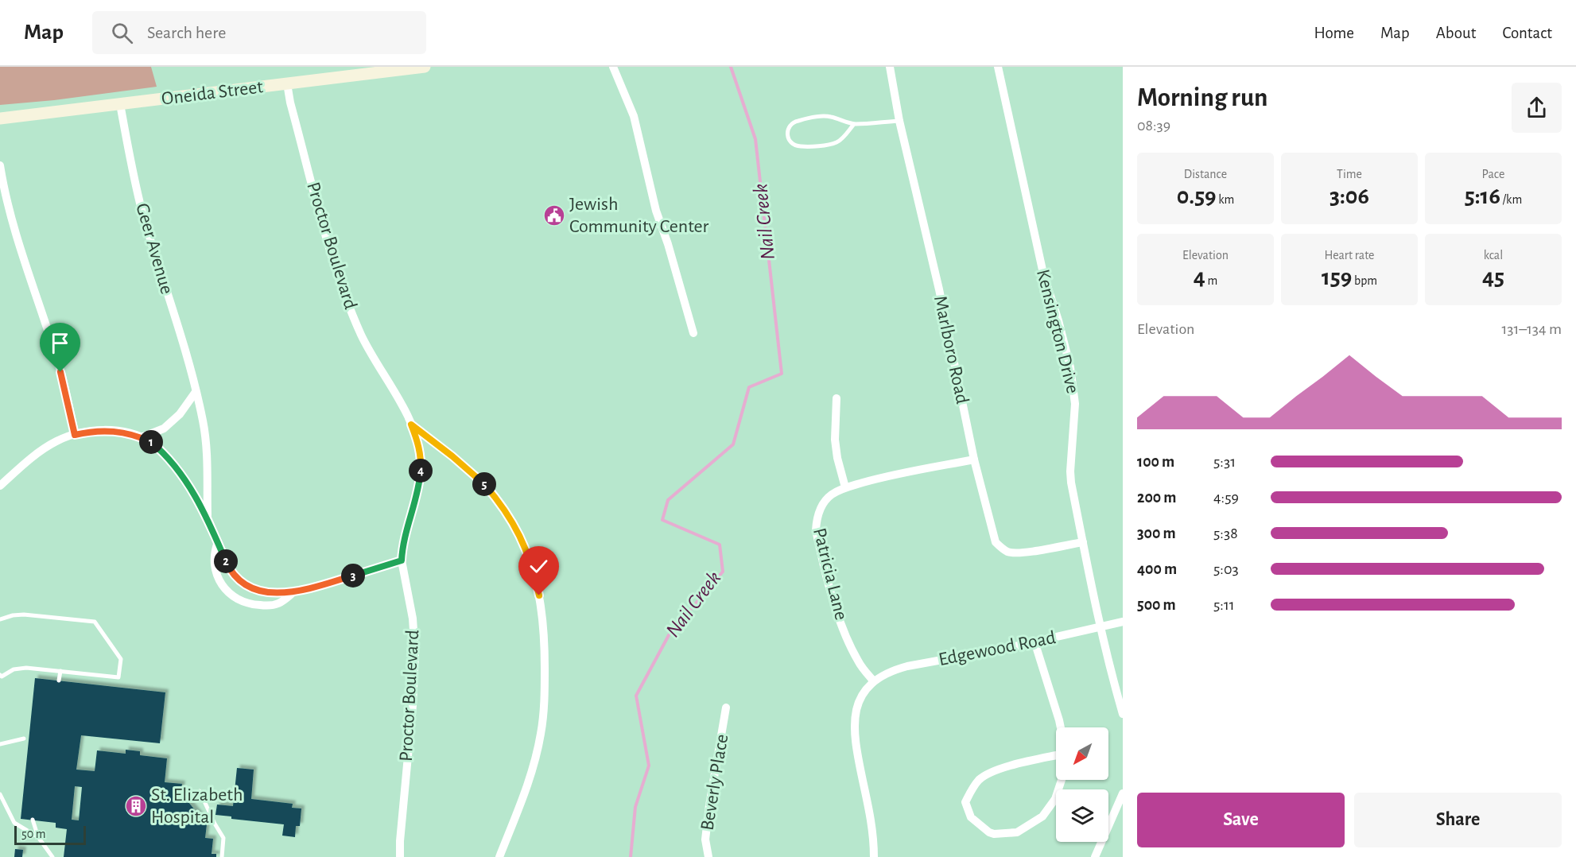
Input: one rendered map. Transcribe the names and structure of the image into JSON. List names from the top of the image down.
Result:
{
  "streets": {
    "street": [
      "Oneida Street",
      "Proctor Boulevard",
      "Geer Avenue",
      "Kensington Drive",
      "Marlboro Road",
      "Patricia Lane",
      "Edgewood Road",
      "Beverly Place"
    ]
  },
  "crossings": [
    ["Oneida Street", "Proctor Boulevard"],
    ["Oneida Street", "Geer Avenue"],
    ["Kensington Drive", "Marlboro Road"],
    ["Kensington Drive", "Edgewood Road"],
    ["Marlboro Road", "Patricia Lane"],
    ["Patricia Lane", "Edgewood Road"]
  ],
  "water": ["Nail Creek"],
  "places": {
    "public building": ["Jewish Community Center"],
    "building": ["St. Elizabeth Hospital"]
  },
  "scale_bar": "50 m",
  "north": "bottom left",
  "page": {
    "header": "Map",
    "search": "Search here",
    "nav": [
      "Home",
      "Map",
      "About",
      "Contact"
    ],
    "heading": ["Morning run", "08:39"],
    "stats": [
      ["Distance", "0.59 km"],
      ["Time", "3:06"],
      ["Pace", "5:16 /km"],
      ["Elevation", "4 m"],
      ["Heart rate", "159 bpm"],
      ["kcal", "45"]
    ],
    "chart": ["Elevation", "131–134 m"],
    "pins": [
      "1",
      "4",
      "5",
      "2",
      "3"
    ],
    "list": [
      {
        "name": "100 m",
        "note": "5:31"
      },
      {
        "name": "200 m",
        "note": "4:59"
      },
      {
        "name": "300 m",
        "note": "5:38"
      },
      {
        "name": "400 m",
        "note": "5:03"
      },
      {
        "name": "500 m",
        "note": "5:11"
      }
    ],
    "buttons": ["Save", "Share"],
    "scale": "50 m"
  }
}
